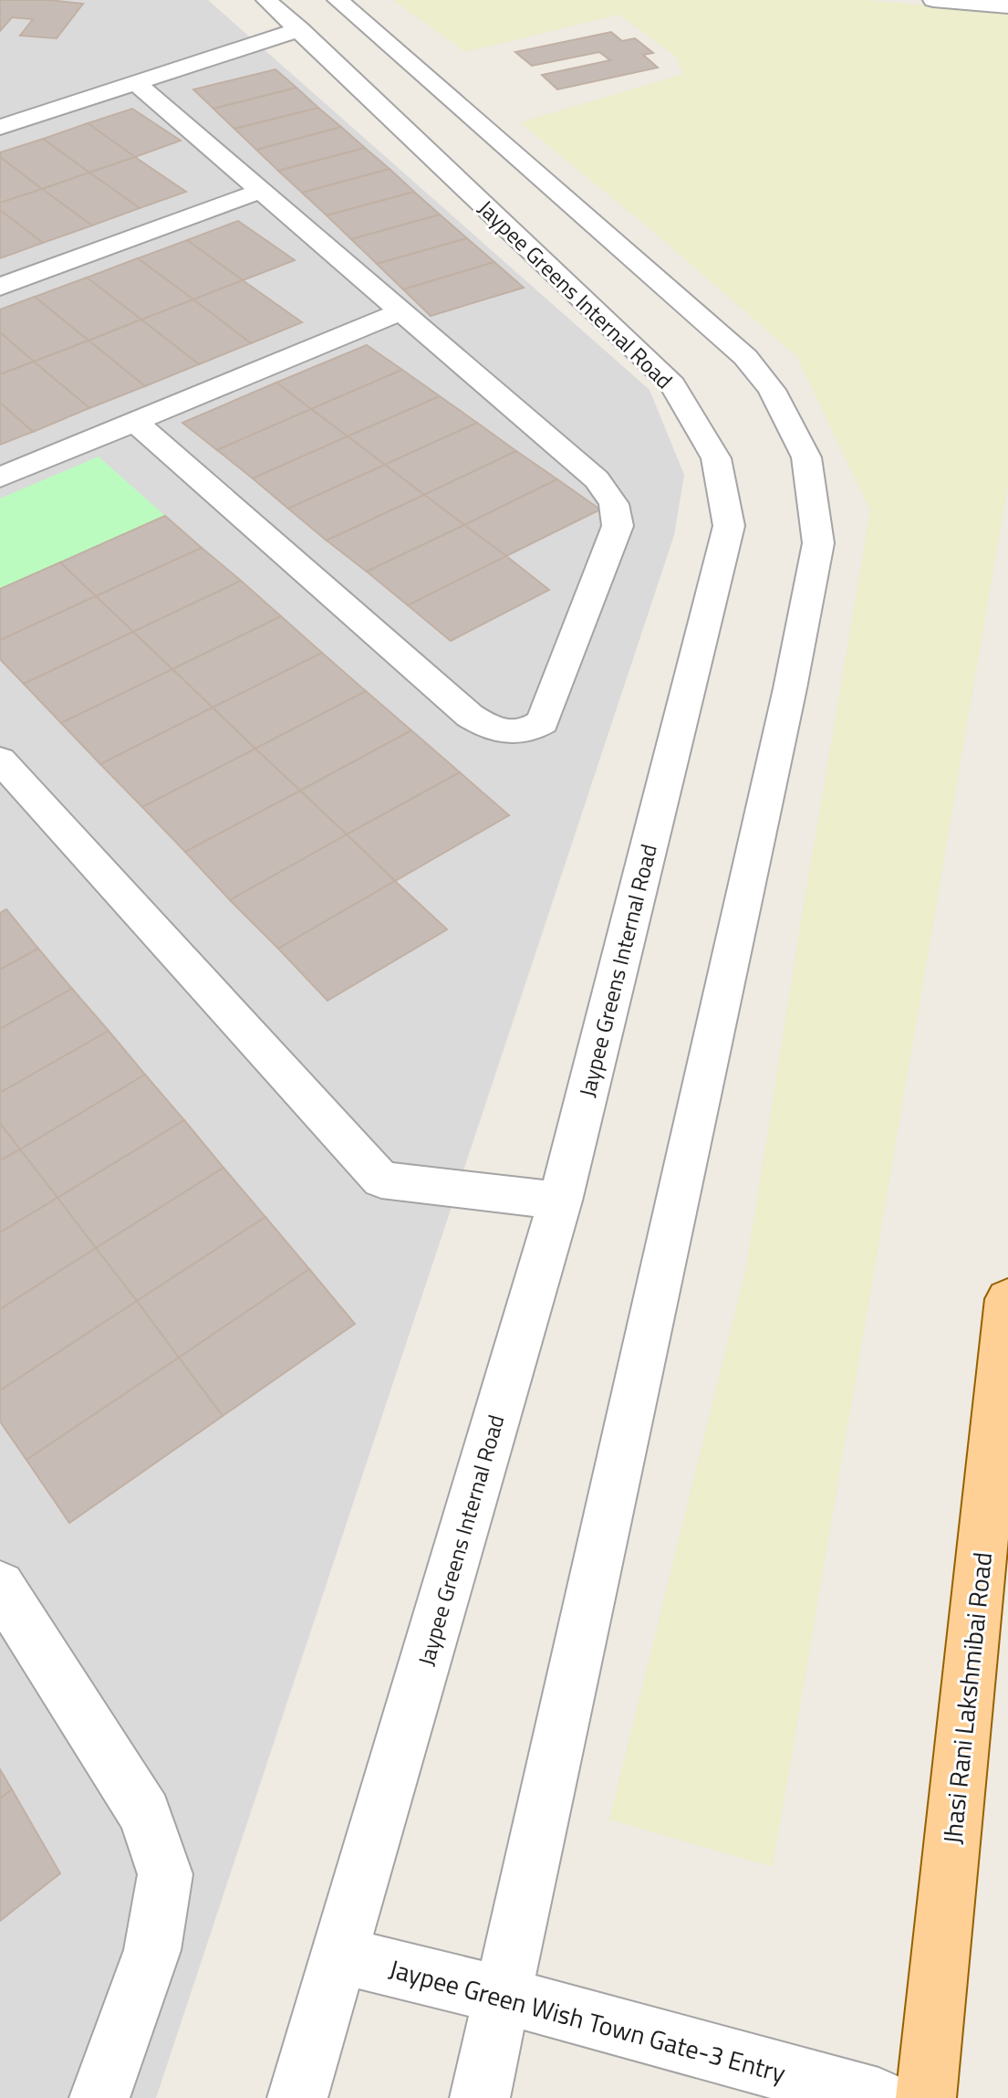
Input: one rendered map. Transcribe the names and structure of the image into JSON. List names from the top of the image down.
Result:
{
  "streets": {
    "main road": ["Jhasi Rani Lakshmibai Road"],
    "street": ["Jaypee Greens Internal Road", "Jaypee Green Wish Town Gate-3 Entry"]
  },
  "crossings": [
    ["Jaypee Greens Internal Road", "Jaypee Green Wish Town Gate-3 Entry"]
  ]
}
